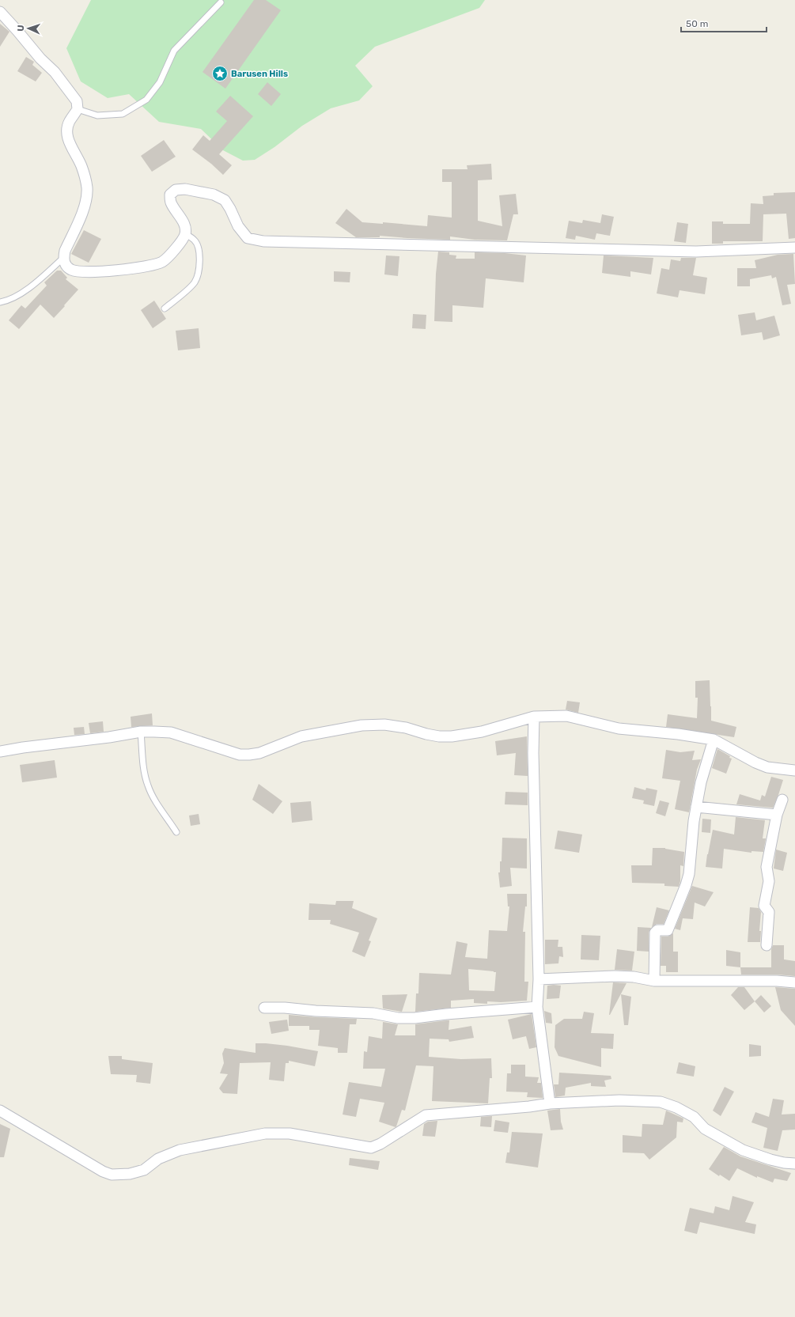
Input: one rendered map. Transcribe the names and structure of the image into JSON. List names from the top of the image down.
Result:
{
  "places": {
    "place": ["Barusen Hills"]
  },
  "scale_bar": "50 m",
  "north": "left"
}
